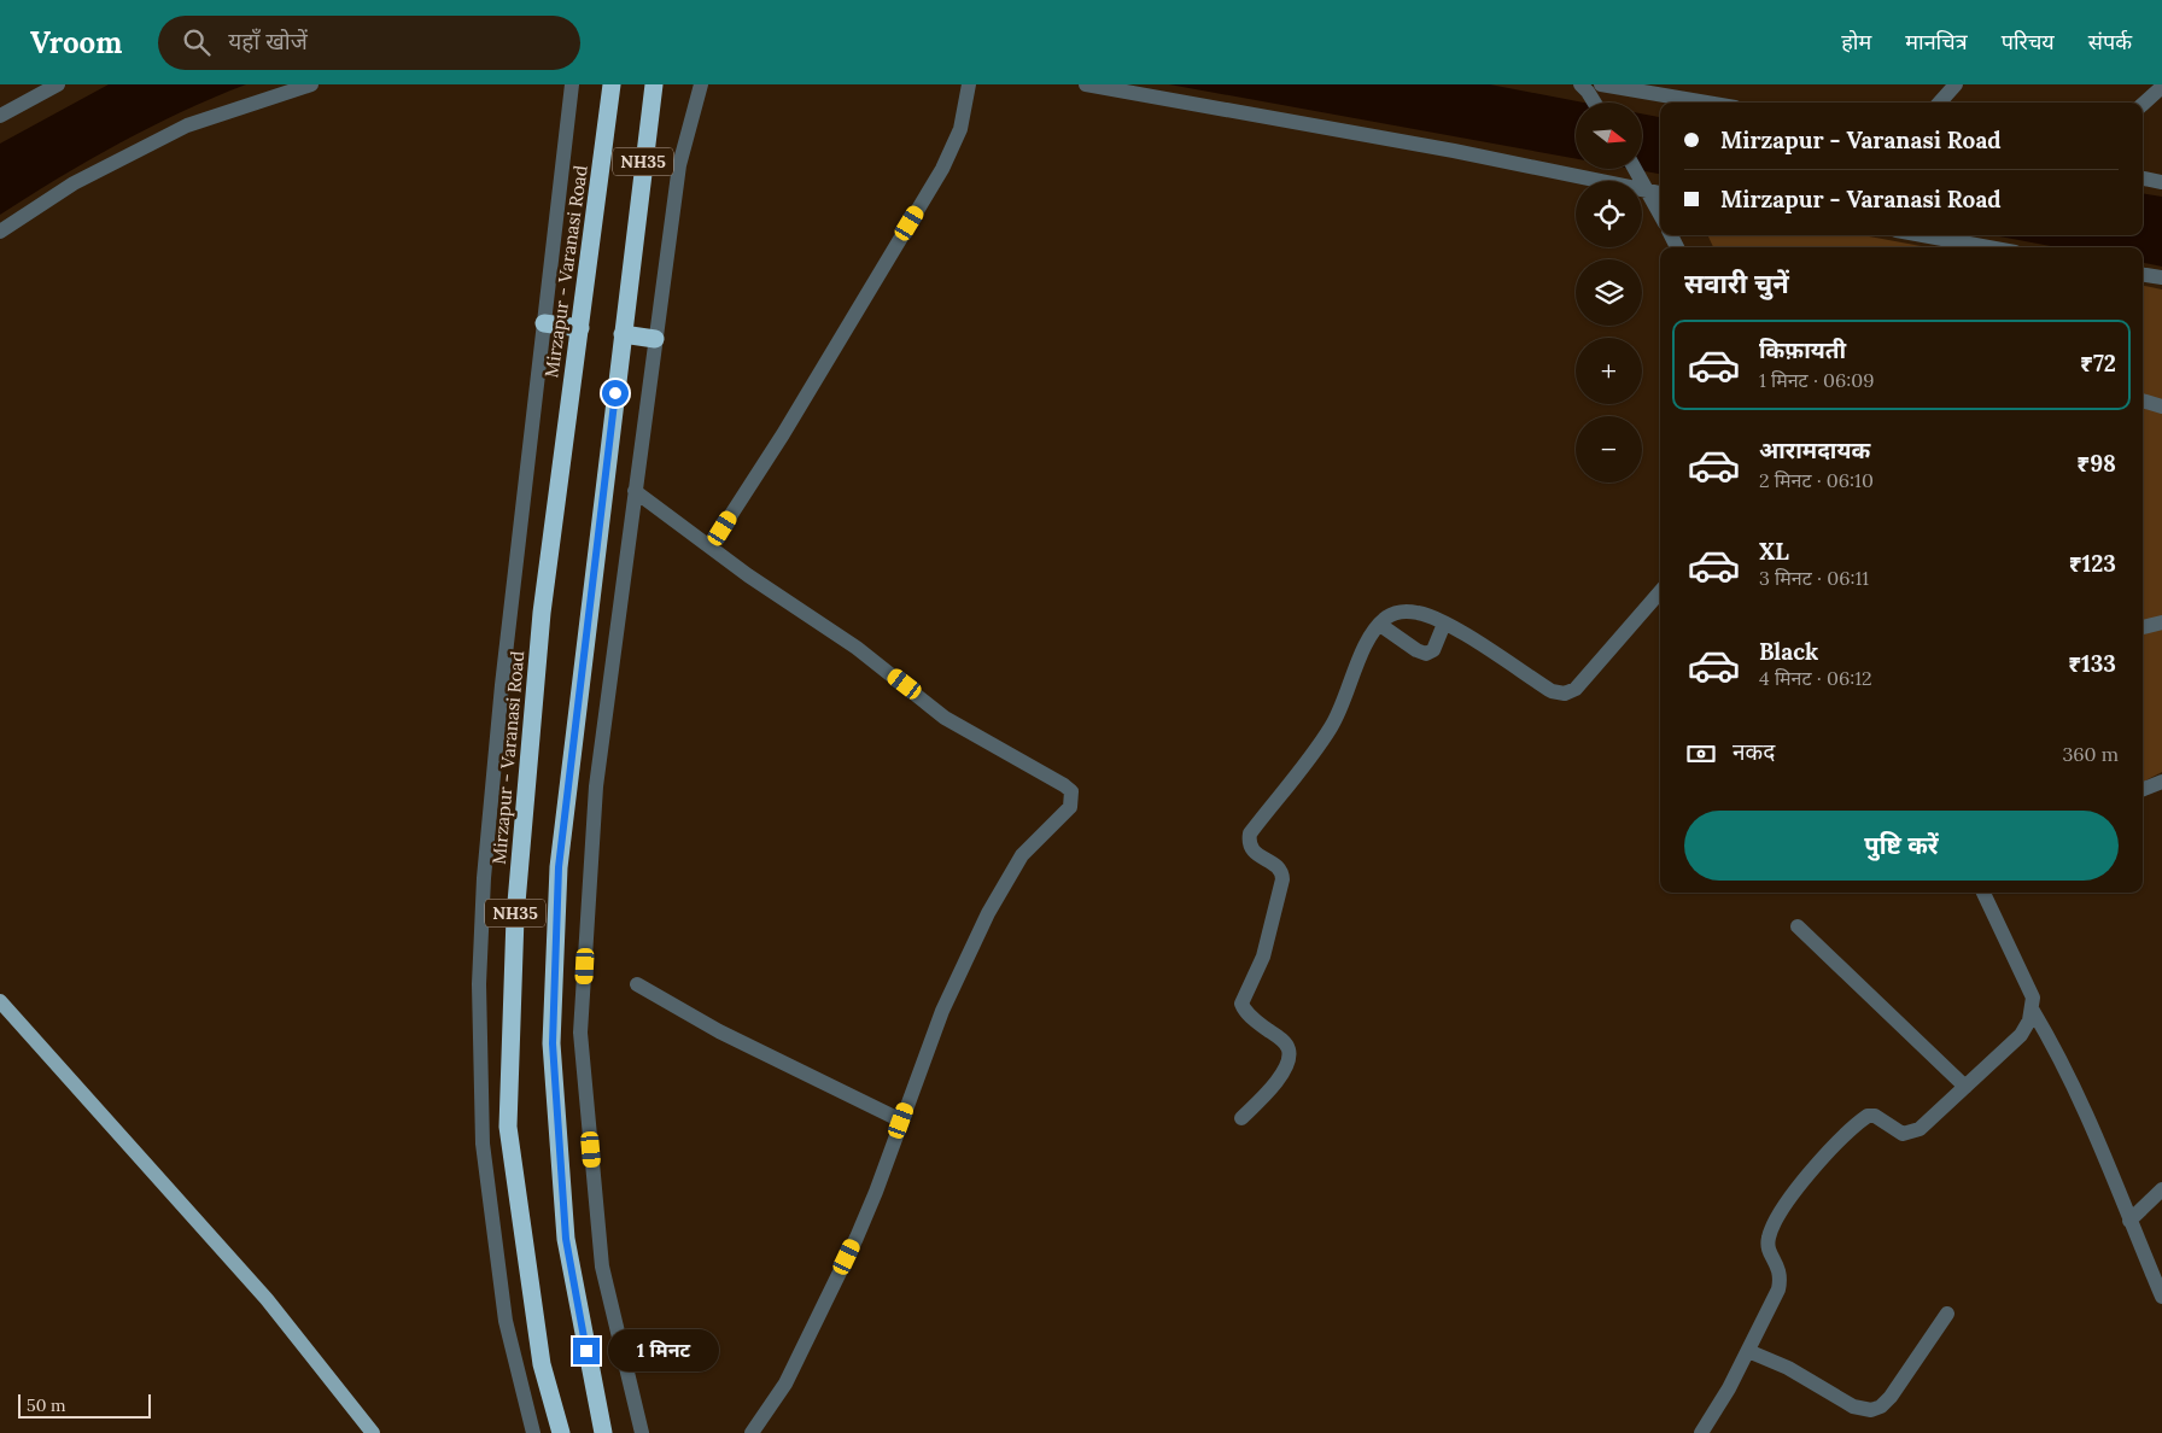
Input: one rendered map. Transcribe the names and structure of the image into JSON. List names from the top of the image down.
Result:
{
  "streets": {
    "highway": ["NH35", "Mirzapur - Varanasi Road"]
  },
  "scale_bar": "50 m",
  "north": "right",
  "page": {
    "header": "Vroom",
    "search": "यहाँ खोजें",
    "nav": [
      "होम",
      "मानचित्र",
      "परिचय",
      "संपर्क"
    ],
    "map_buttons": ["+", "−"],
    "banner": ["Mirzapur - Varanasi Road", "Mirzapur - Varanasi Road"],
    "heading": "सवारी चुनें",
    "list": [
      {
        "name": "किफ़ायती",
        "note": "1 मिनट · 06:09",
        "value": "₹72"
      },
      {
        "name": "आरामदायक",
        "note": "2 मिनट · 06:10",
        "value": "₹98"
      },
      {
        "name": "XL",
        "note": "3 मिनट · 06:11",
        "value": "₹123"
      },
      {
        "name": "Black",
        "note": "4 मिनट · 06:12",
        "value": "₹133"
      }
    ],
    "pay": ["नकद", "360 m"],
    "buttons": "पुष्टि करें",
    "bubble": "1 मिनट",
    "scale": "50 m"
  }
}
